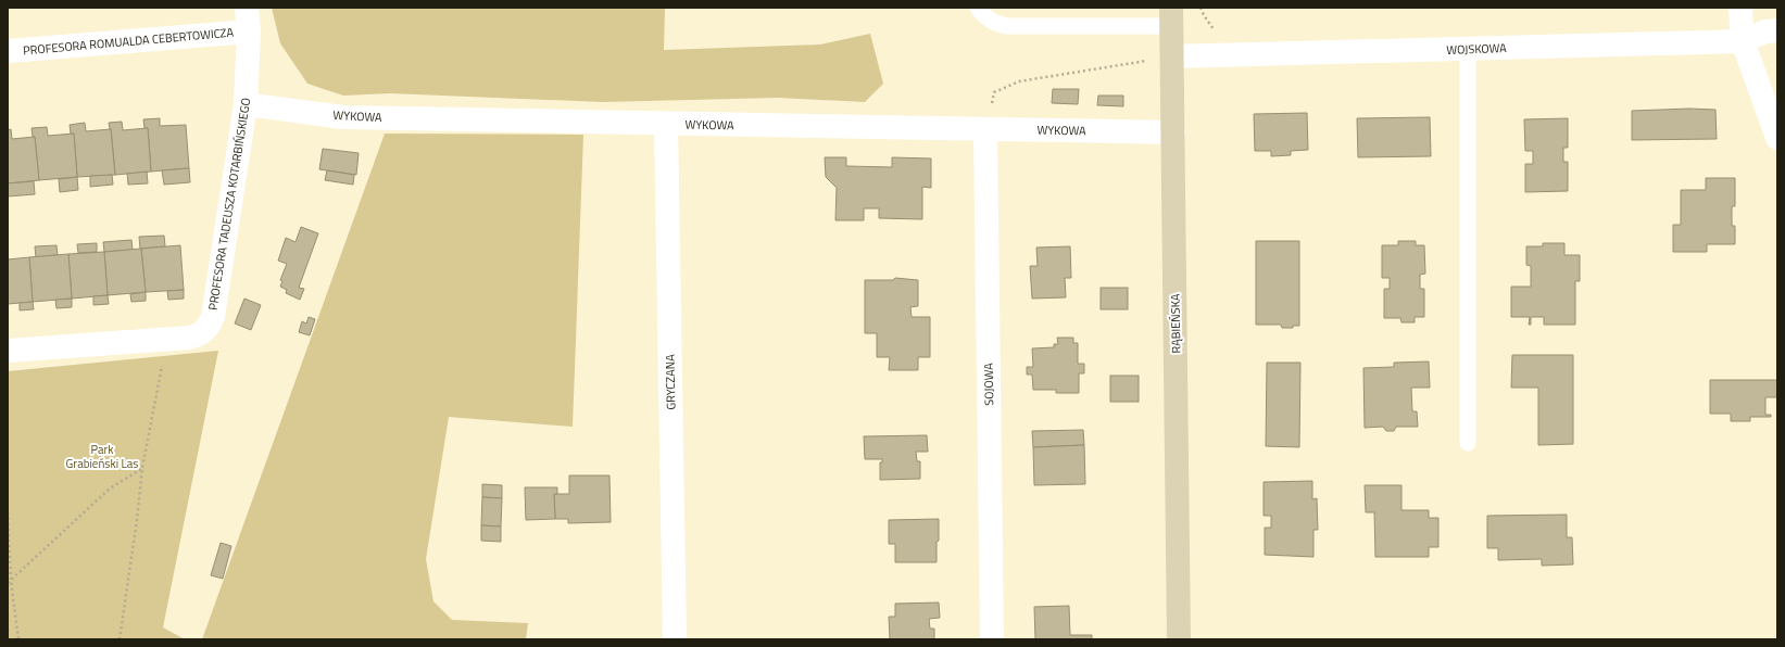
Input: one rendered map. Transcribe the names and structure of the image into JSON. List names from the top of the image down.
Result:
{
  "streets": {
    "street": [
      "PROFESORA ROMUALDA CEBERTOWICZA",
      "WOJSKOWA",
      "WYKOWA",
      "PROFESORA TADEUSZA KOTARBIŃSKIEGO",
      "RĄBIEŃSKA",
      "GRYCZANA",
      "SOJOWA"
    ]
  },
  "crossings": [
    ["PROFESORA ROMUALDA CEBERTOWICZA", "PROFESORA TADEUSZA KOTARBIŃSKIEGO"],
    ["WOJSKOWA", "RĄBIEŃSKA"],
    ["WYKOWA", "PROFESORA TADEUSZA KOTARBIŃSKIEGO"],
    ["WYKOWA", "RĄBIEŃSKA"],
    ["WYKOWA", "GRYCZANA"],
    ["WYKOWA", "SOJOWA"]
  ],
  "parks": ["Park Grabieński Las"]
}
